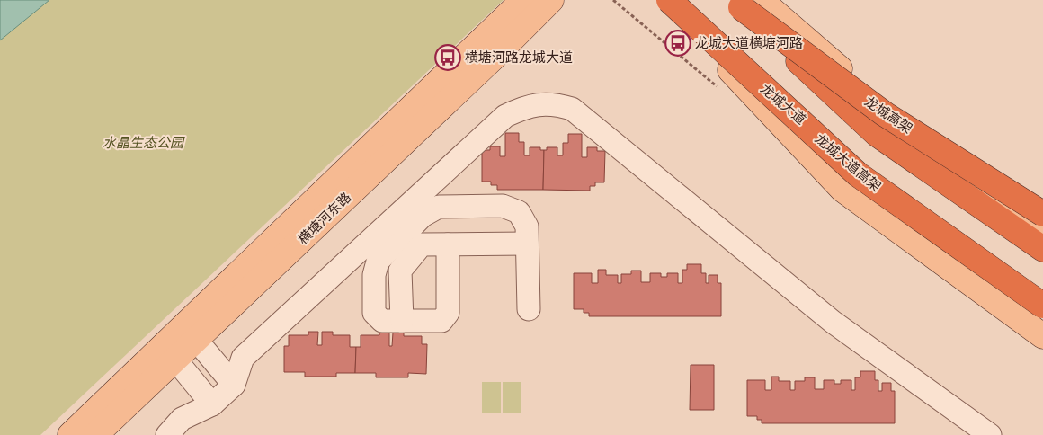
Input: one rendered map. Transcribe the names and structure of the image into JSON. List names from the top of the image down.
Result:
{
  "streets": {
    "highway": ["龙城高架", "龙城大道高架"],
    "main road": ["龙城大道", "横塘河东路"]
  },
  "parks": ["水晶生态公园"],
  "places": {
    "bus stop": ["龙城大道横塘河路", "横塘河路龙城大道"]
  }
}
